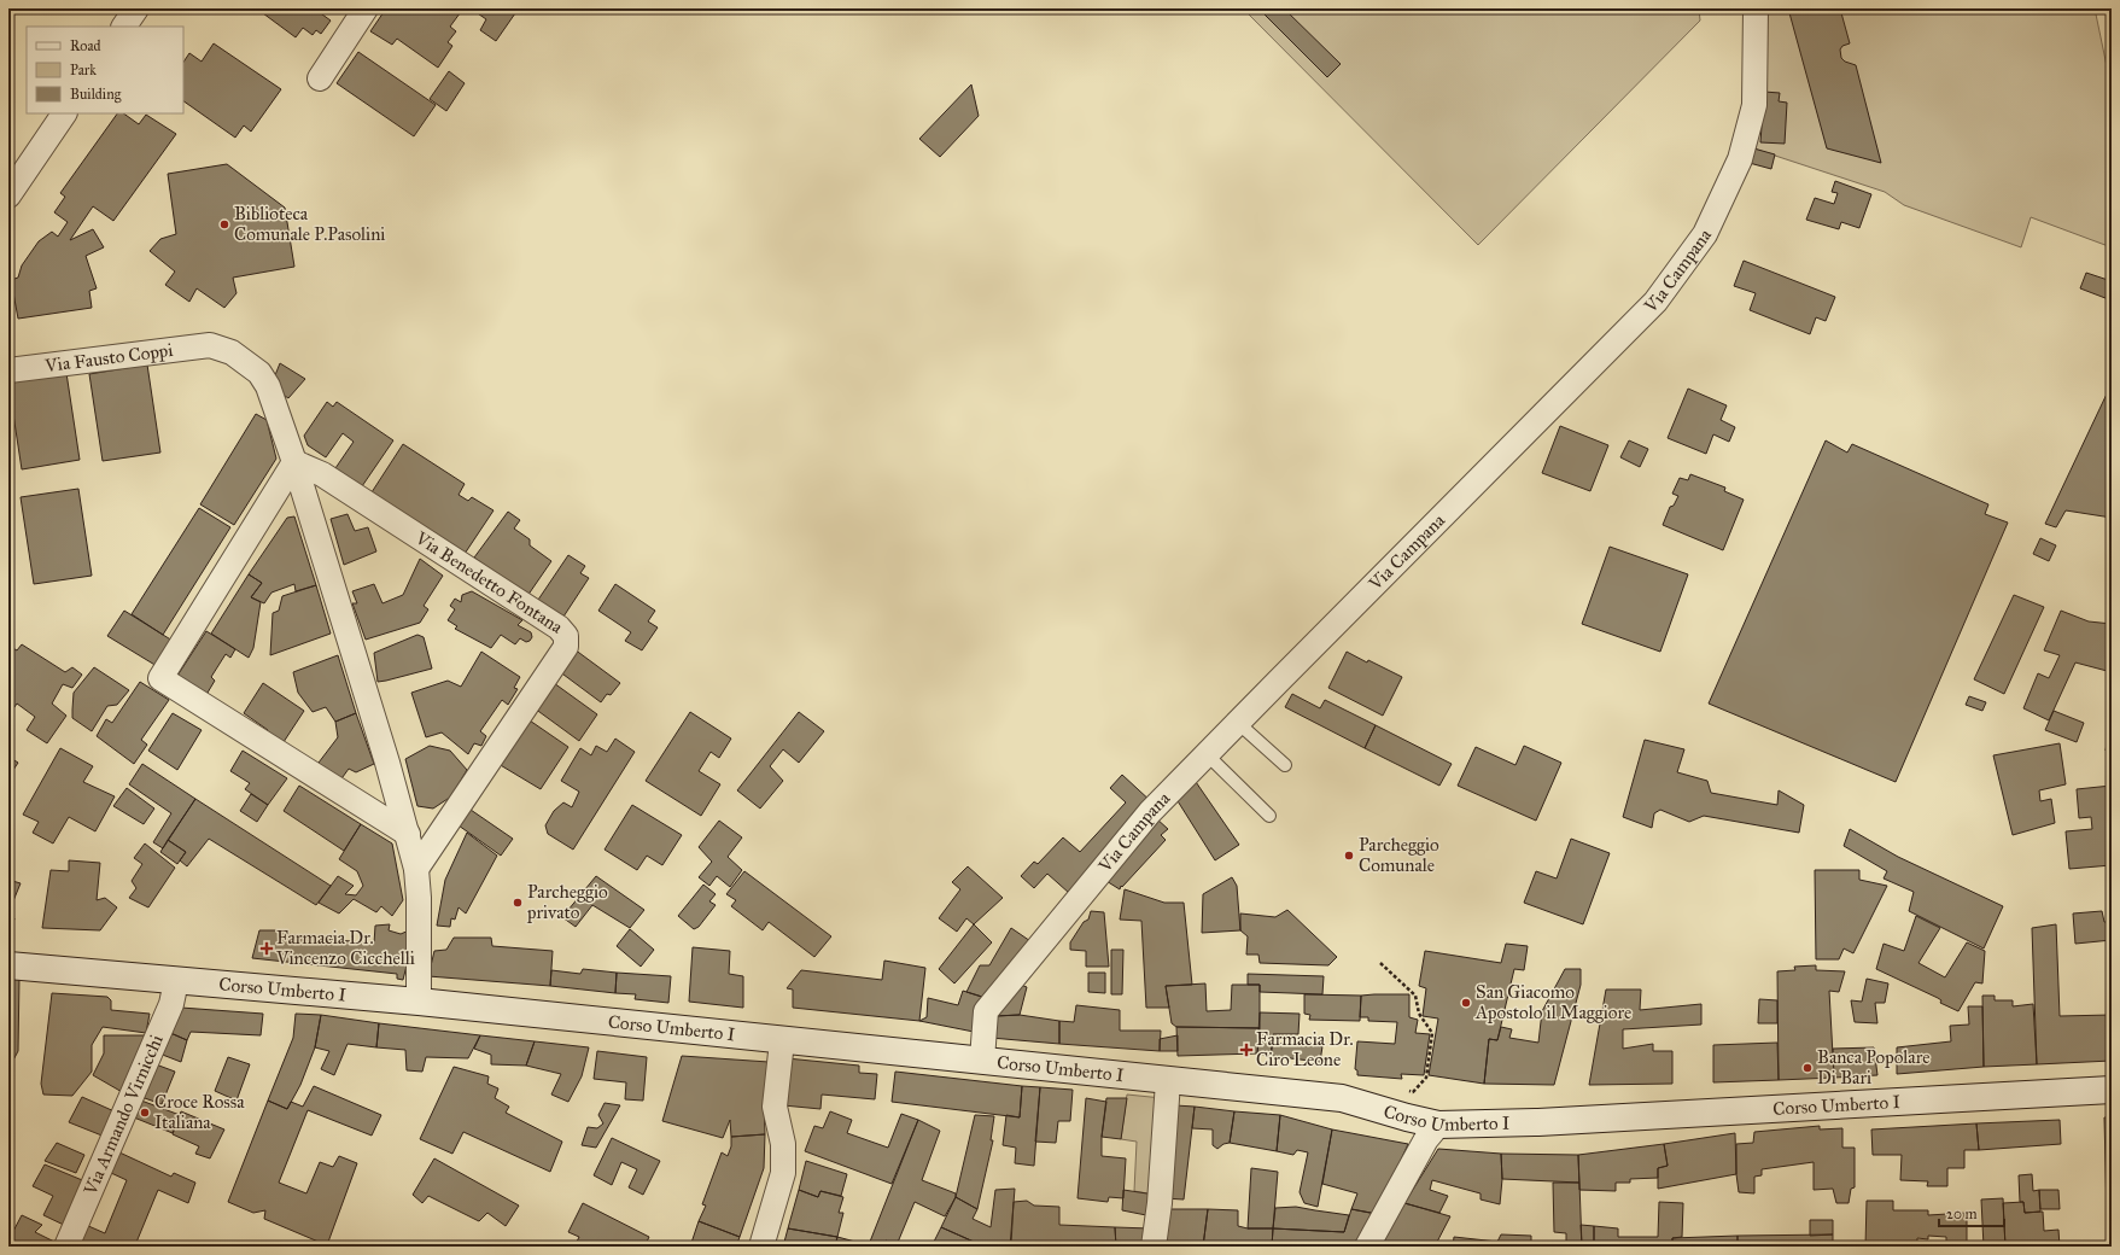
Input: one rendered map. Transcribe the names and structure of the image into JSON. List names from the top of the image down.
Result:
{
  "streets": {
    "main road": ["Corso Umberto I"],
    "street": [
      "Via Campana",
      "Via Fausto Coppi",
      "Via Benedetto Fontana",
      "Via Armando Virnicchi"
    ]
  },
  "crossings": [
    ["Via Campana", "Corso Umberto I"],
    ["Via Fausto Coppi", "Via Benedetto Fontana"],
    ["Corso Umberto I", "Via Armando Virnicchi"]
  ],
  "places": {
    "other": [
      "Biblioteca Comunale P.Pasolini",
      "Parcheggio Comunale",
      "Parcheggio privato",
      "San Giacomo Apostolo il Maggiore",
      "Banca Popolare Di Bari",
      "Croce Rossa Italiana"
    ],
    "health": ["Farmacia Dr. Vincenzo Cicchelli", "Farmacia Dr. Ciro Leone"]
  },
  "legend": ["Road", "Park", "Building"],
  "scale_bar": "20 m"
}
